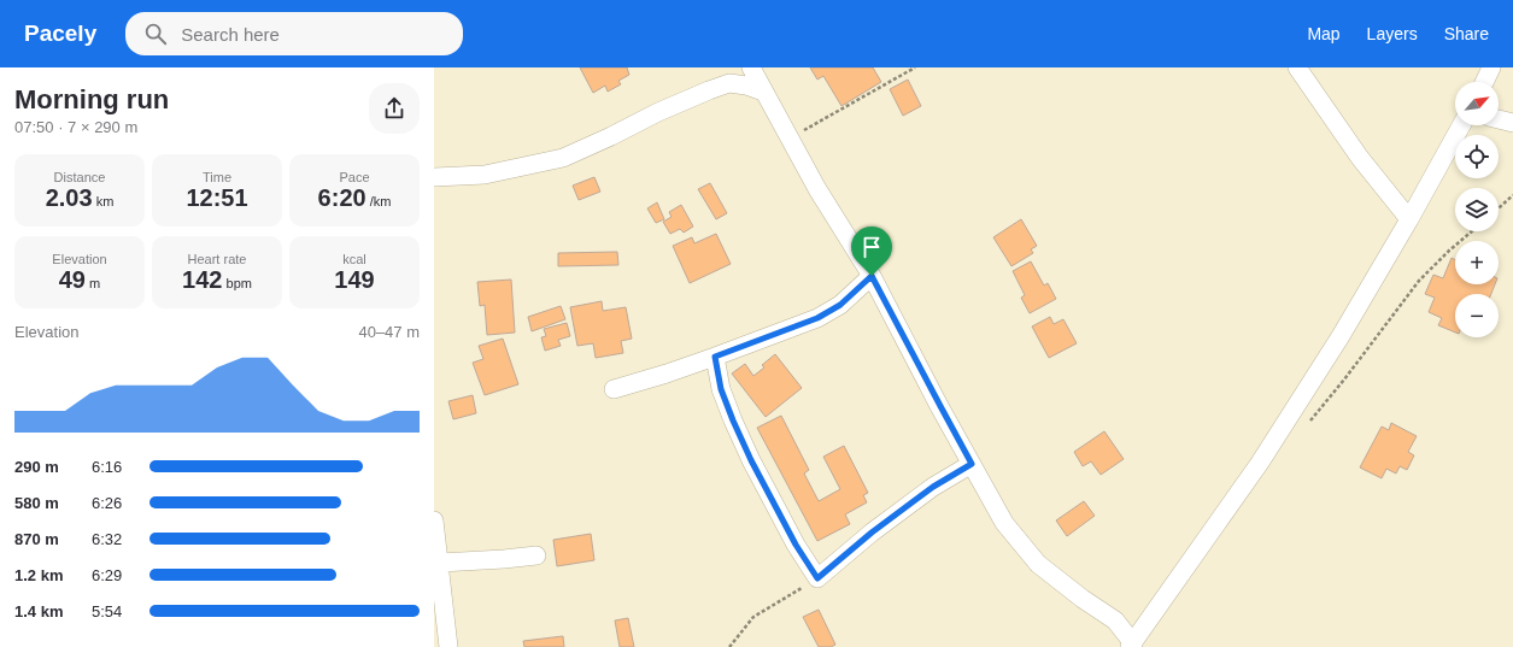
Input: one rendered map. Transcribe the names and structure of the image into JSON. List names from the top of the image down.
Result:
{
  "north": "top right",
  "page": {
    "header": "Pacely",
    "search": "Search here",
    "nav": ["Map", "Layers", "Share"],
    "heading": ["Morning run", "07:50 · 7 × 290 m"],
    "map_buttons": ["+", "−"],
    "stats": [
      ["Distance", "2.03 km"],
      ["Time", "12:51"],
      ["Pace", "6:20 /km"],
      ["Elevation", "49 m"],
      ["Heart rate", "142 bpm"],
      ["kcal", "149"]
    ],
    "chart": ["Elevation", "40–47 m"],
    "list": [
      {
        "name": "290 m",
        "note": "6:16"
      },
      {
        "name": "580 m",
        "note": "6:26"
      },
      {
        "name": "870 m",
        "note": "6:32"
      },
      {
        "name": "1.2 km",
        "note": "6:29"
      },
      {
        "name": "1.4 km",
        "note": "5:54"
      }
    ]
  }
}
